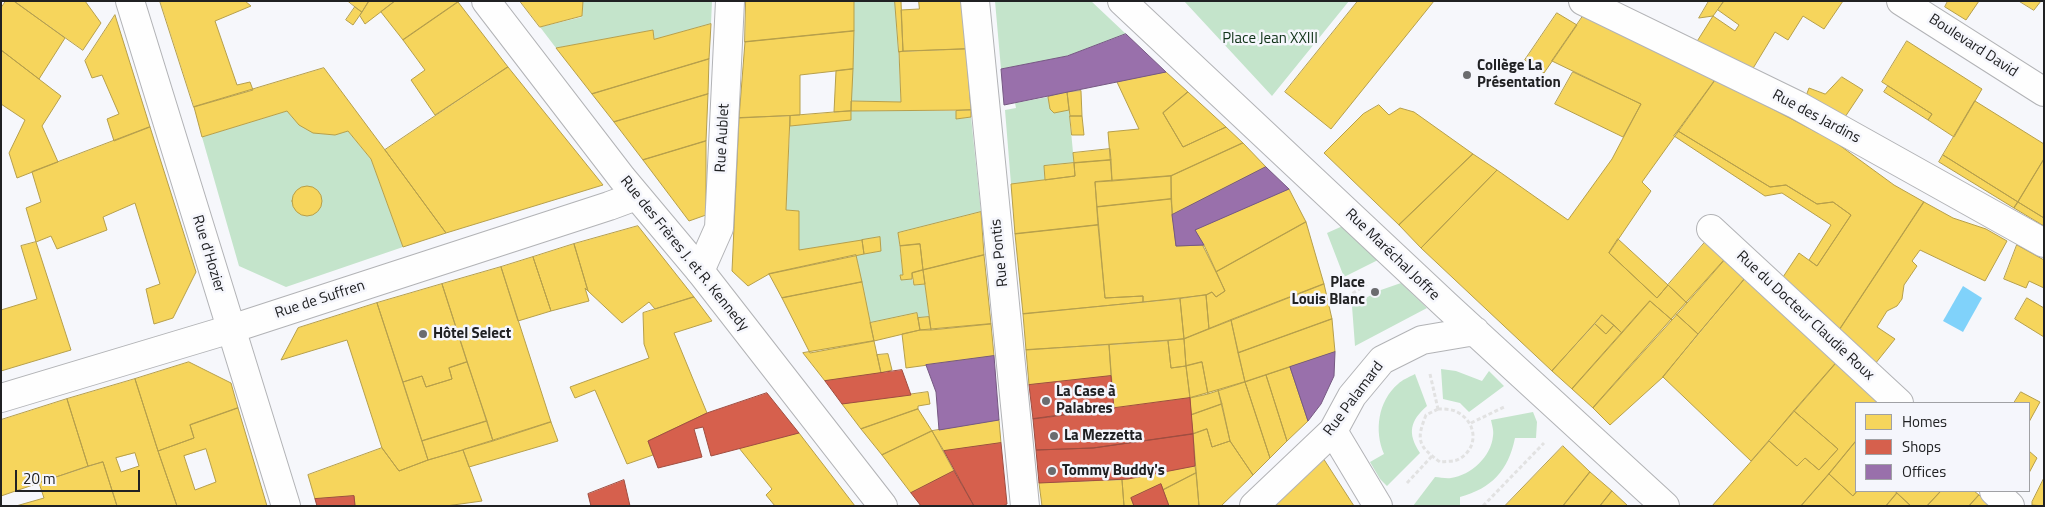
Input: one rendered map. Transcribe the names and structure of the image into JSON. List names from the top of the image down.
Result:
{
  "streets": {
    "street": [
      "Boulevard David",
      "Rue des Jardins",
      "Rue Aublet",
      "Rue Pontis",
      "Rue d'Hozier",
      "Rue des Frères J. et R. Kennedy",
      "Rue Maréchal Joffre",
      "Rue de Suffren",
      "Rue du Docteur Claudie Roux",
      "Rue Palamard"
    ]
  },
  "crossings": [
    ["Rue Aublet", "Rue des Frères J. et R. Kennedy"],
    ["Rue d'Hozier", "Rue de Suffren"],
    ["Rue des Frères J. et R. Kennedy", "Rue de Suffren"],
    ["Rue Maréchal Joffre", "Rue Palamard"]
  ],
  "parks": ["Place Jean XXIII"],
  "places": [
    "Collège La Présentation",
    "Place Louis Blanc",
    "Hôtel Select",
    "La Case à Palabres",
    "La Mezzetta",
    "Tommy Buddy's"
  ],
  "legend": ["Homes", "Shops", "Offices"],
  "scale_bar": "20 m"
}
